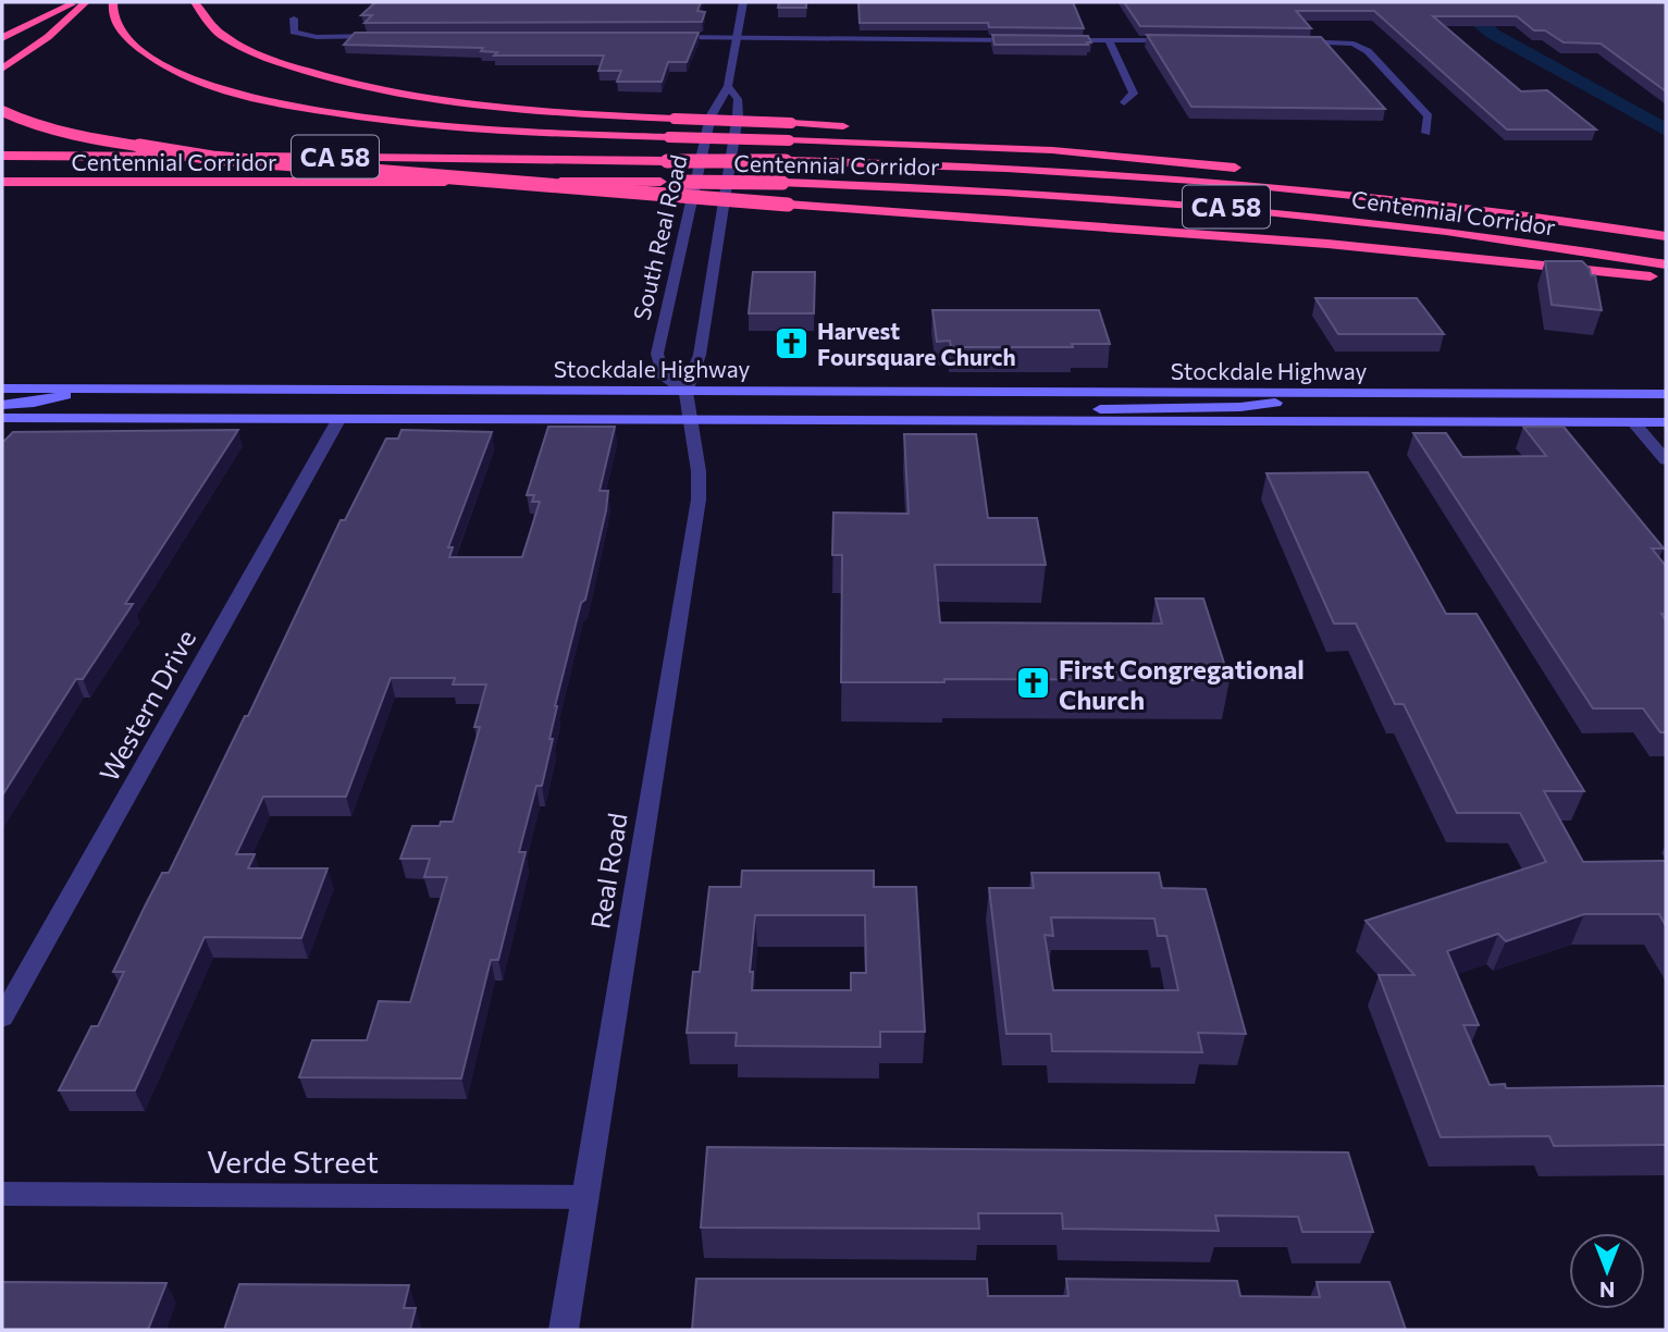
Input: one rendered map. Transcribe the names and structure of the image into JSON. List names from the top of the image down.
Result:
{
  "streets": {
    "highway": ["CA 58", "Centennial Corridor"],
    "main road": ["Stockdale Highway"],
    "street": [
      "South Real Road",
      "Western Drive",
      "Real Road",
      "Verde Street"
    ]
  },
  "crossings": [
    ["South Real Road", "Stockdale Highway"],
    ["South Real Road", "Real Road"],
    ["Stockdale Highway", "Western Drive"],
    ["Stockdale Highway", "Real Road"],
    ["Real Road", "Verde Street"]
  ],
  "places": {
    "church": ["Harvest Foursquare Church", "First Congregational Church"]
  },
  "north": "bottom"
}
